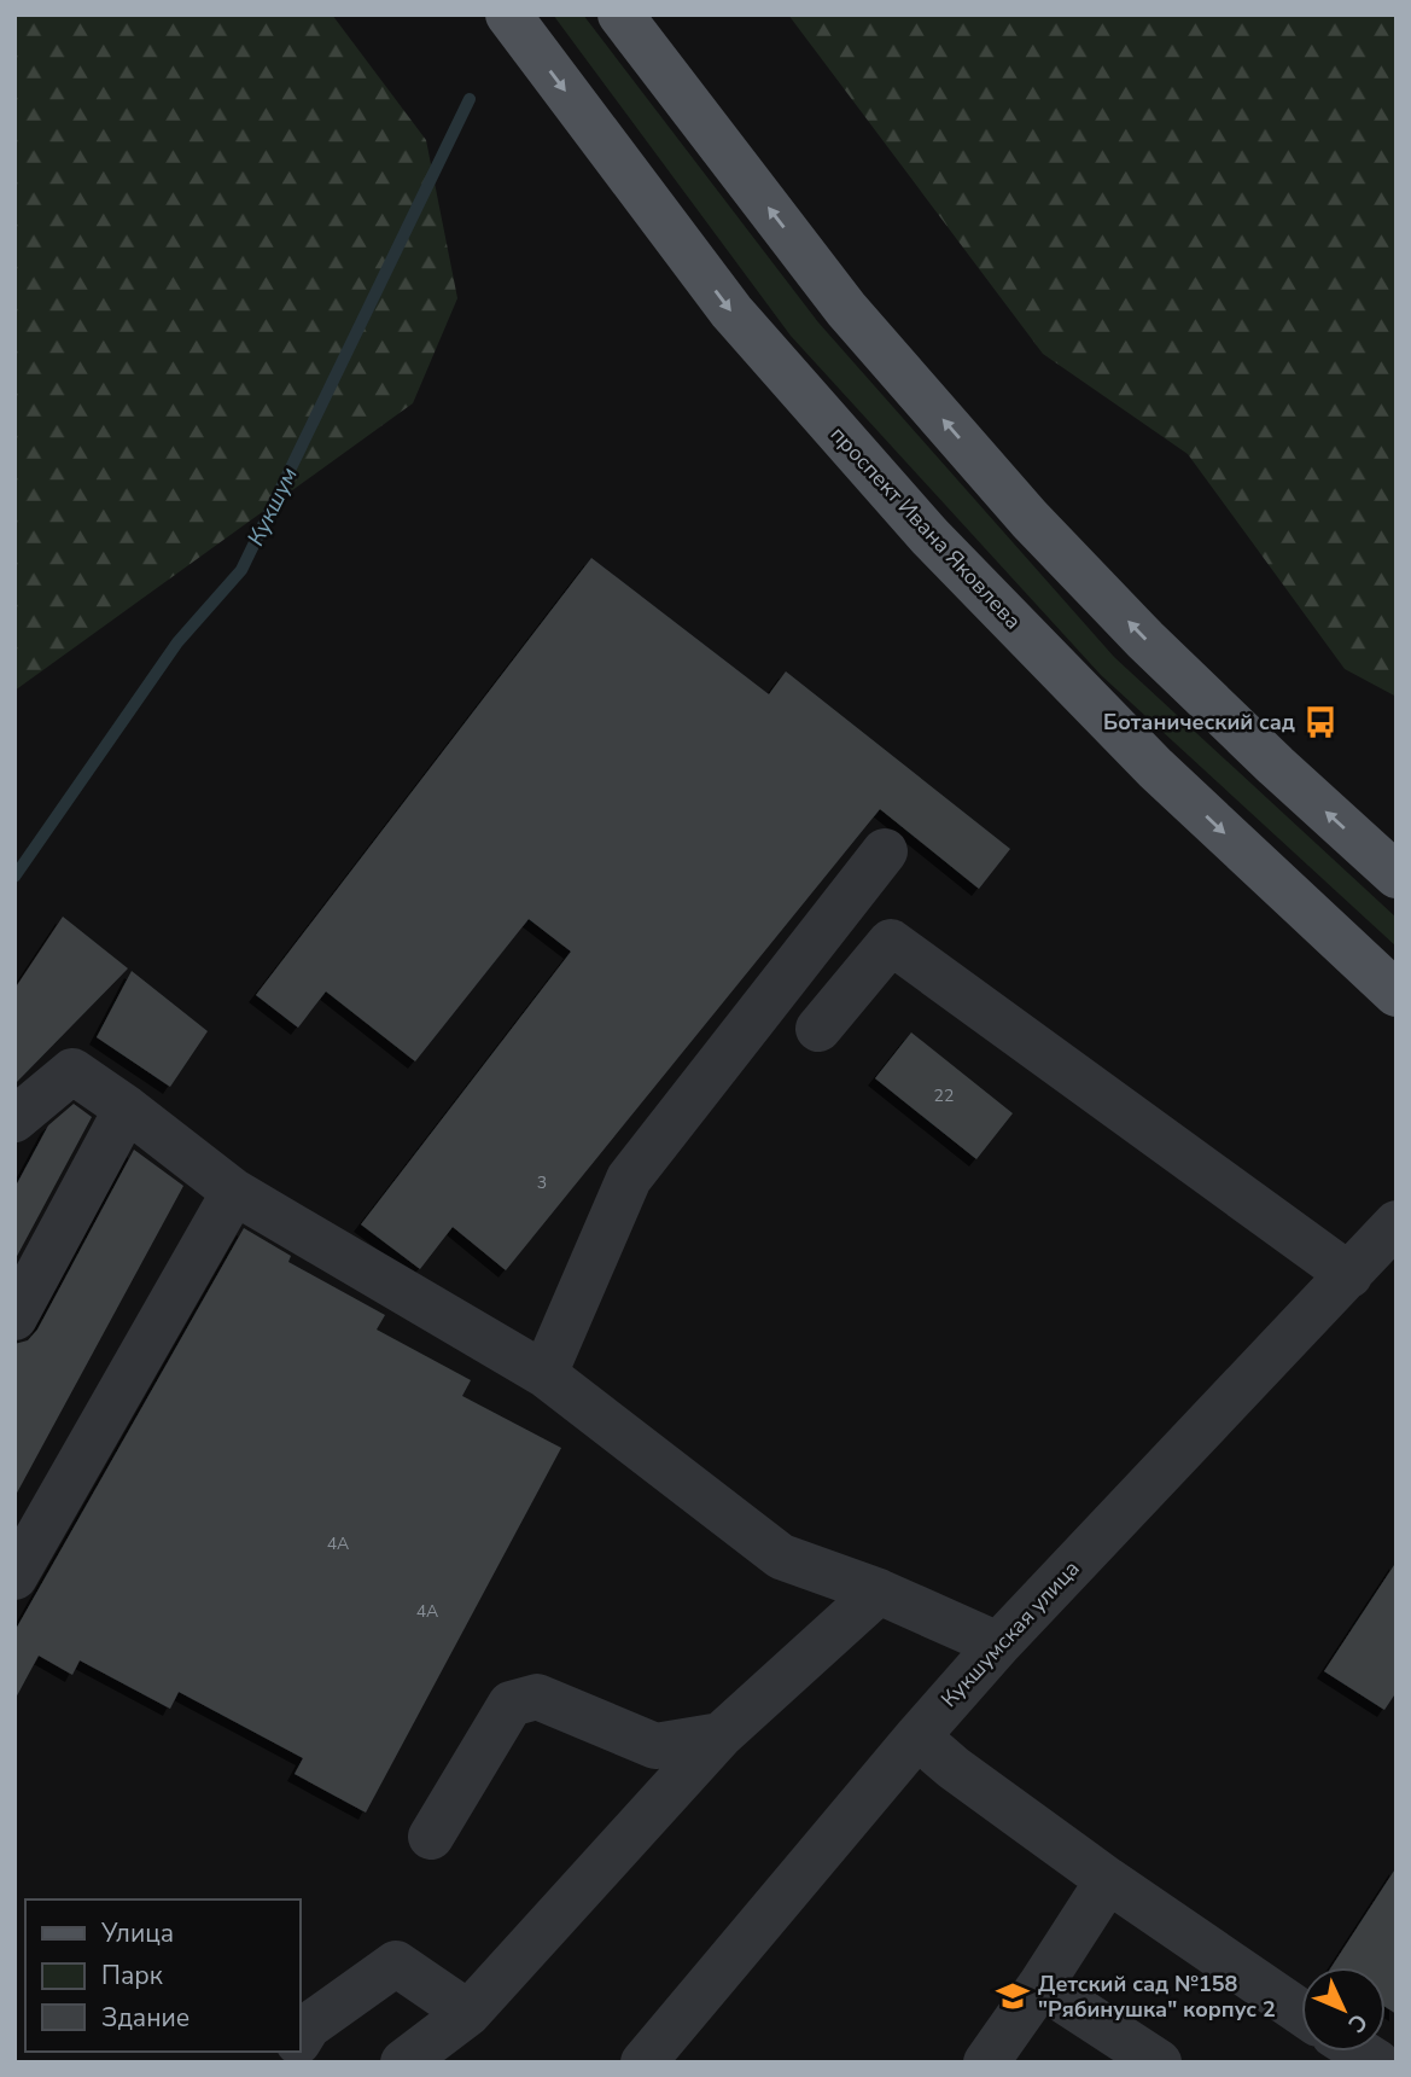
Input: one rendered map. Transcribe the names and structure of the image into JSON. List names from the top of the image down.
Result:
{
  "streets": {
    "main road": ["проспект Ивана Яковлева"],
    "street": ["Кукшумская улица"]
  },
  "water": ["Кукшум"],
  "places": {
    "bus stop": ["Ботанический сад"],
    "school or university": ["Детский сад №158 \"Рябинушка\" корпус 2"]
  },
  "house_numbers": [
    "22",
    "3",
    "4А",
    "4А"
  ],
  "legend": ["Улица", "Парк", "Здание"],
  "north": "bottom right"
}
